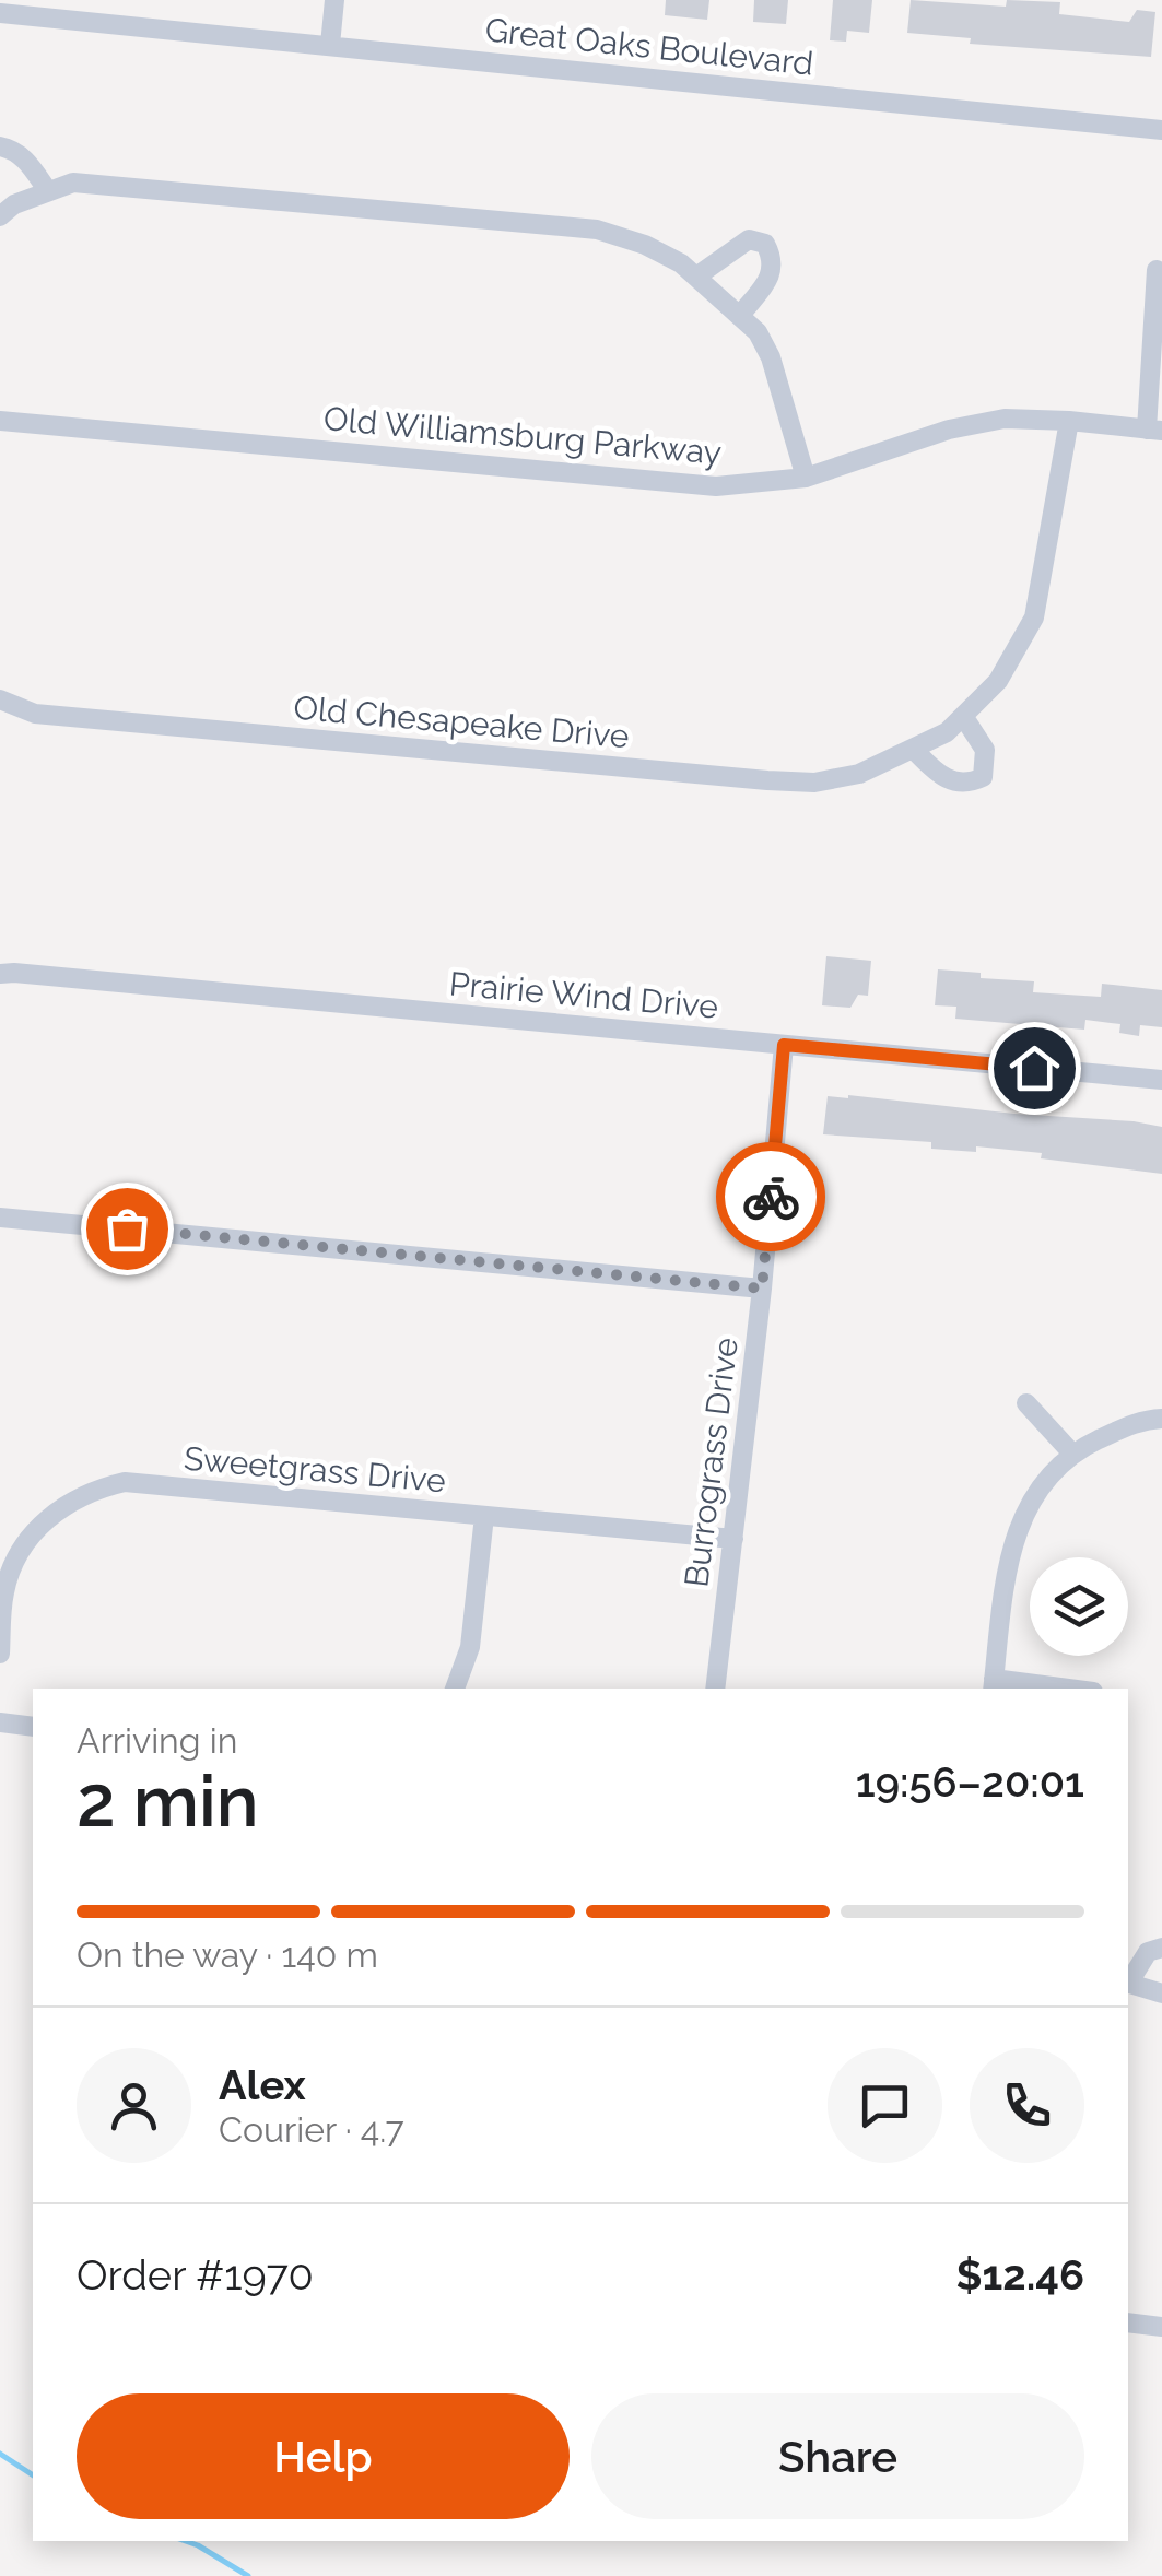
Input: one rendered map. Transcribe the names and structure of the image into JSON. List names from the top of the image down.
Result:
{
  "streets": {
    "street": [
      "Great Oaks Boulevard",
      "Old Williamsburg Parkway",
      "Old Chesapeake Drive",
      "Prairie Wind Drive",
      "Burrograss Drive",
      "Sweetgrass Drive"
    ]
  },
  "crossings": [
    ["Old Williamsburg Parkway", "Old Chesapeake Drive"],
    ["Prairie Wind Drive", "Burrograss Drive"],
    ["Burrograss Drive", "Sweetgrass Drive"]
  ],
  "page": {
    "heading": ["2 min", "Arriving in", "19:56–20:01"],
    "panel": [
      "Alex",
      "Courier · 4.7",
      "Order #1970",
      "$12.46"
    ],
    "bar": "On the way · 140 m",
    "buttons": ["Help", "Share"]
  }
}
